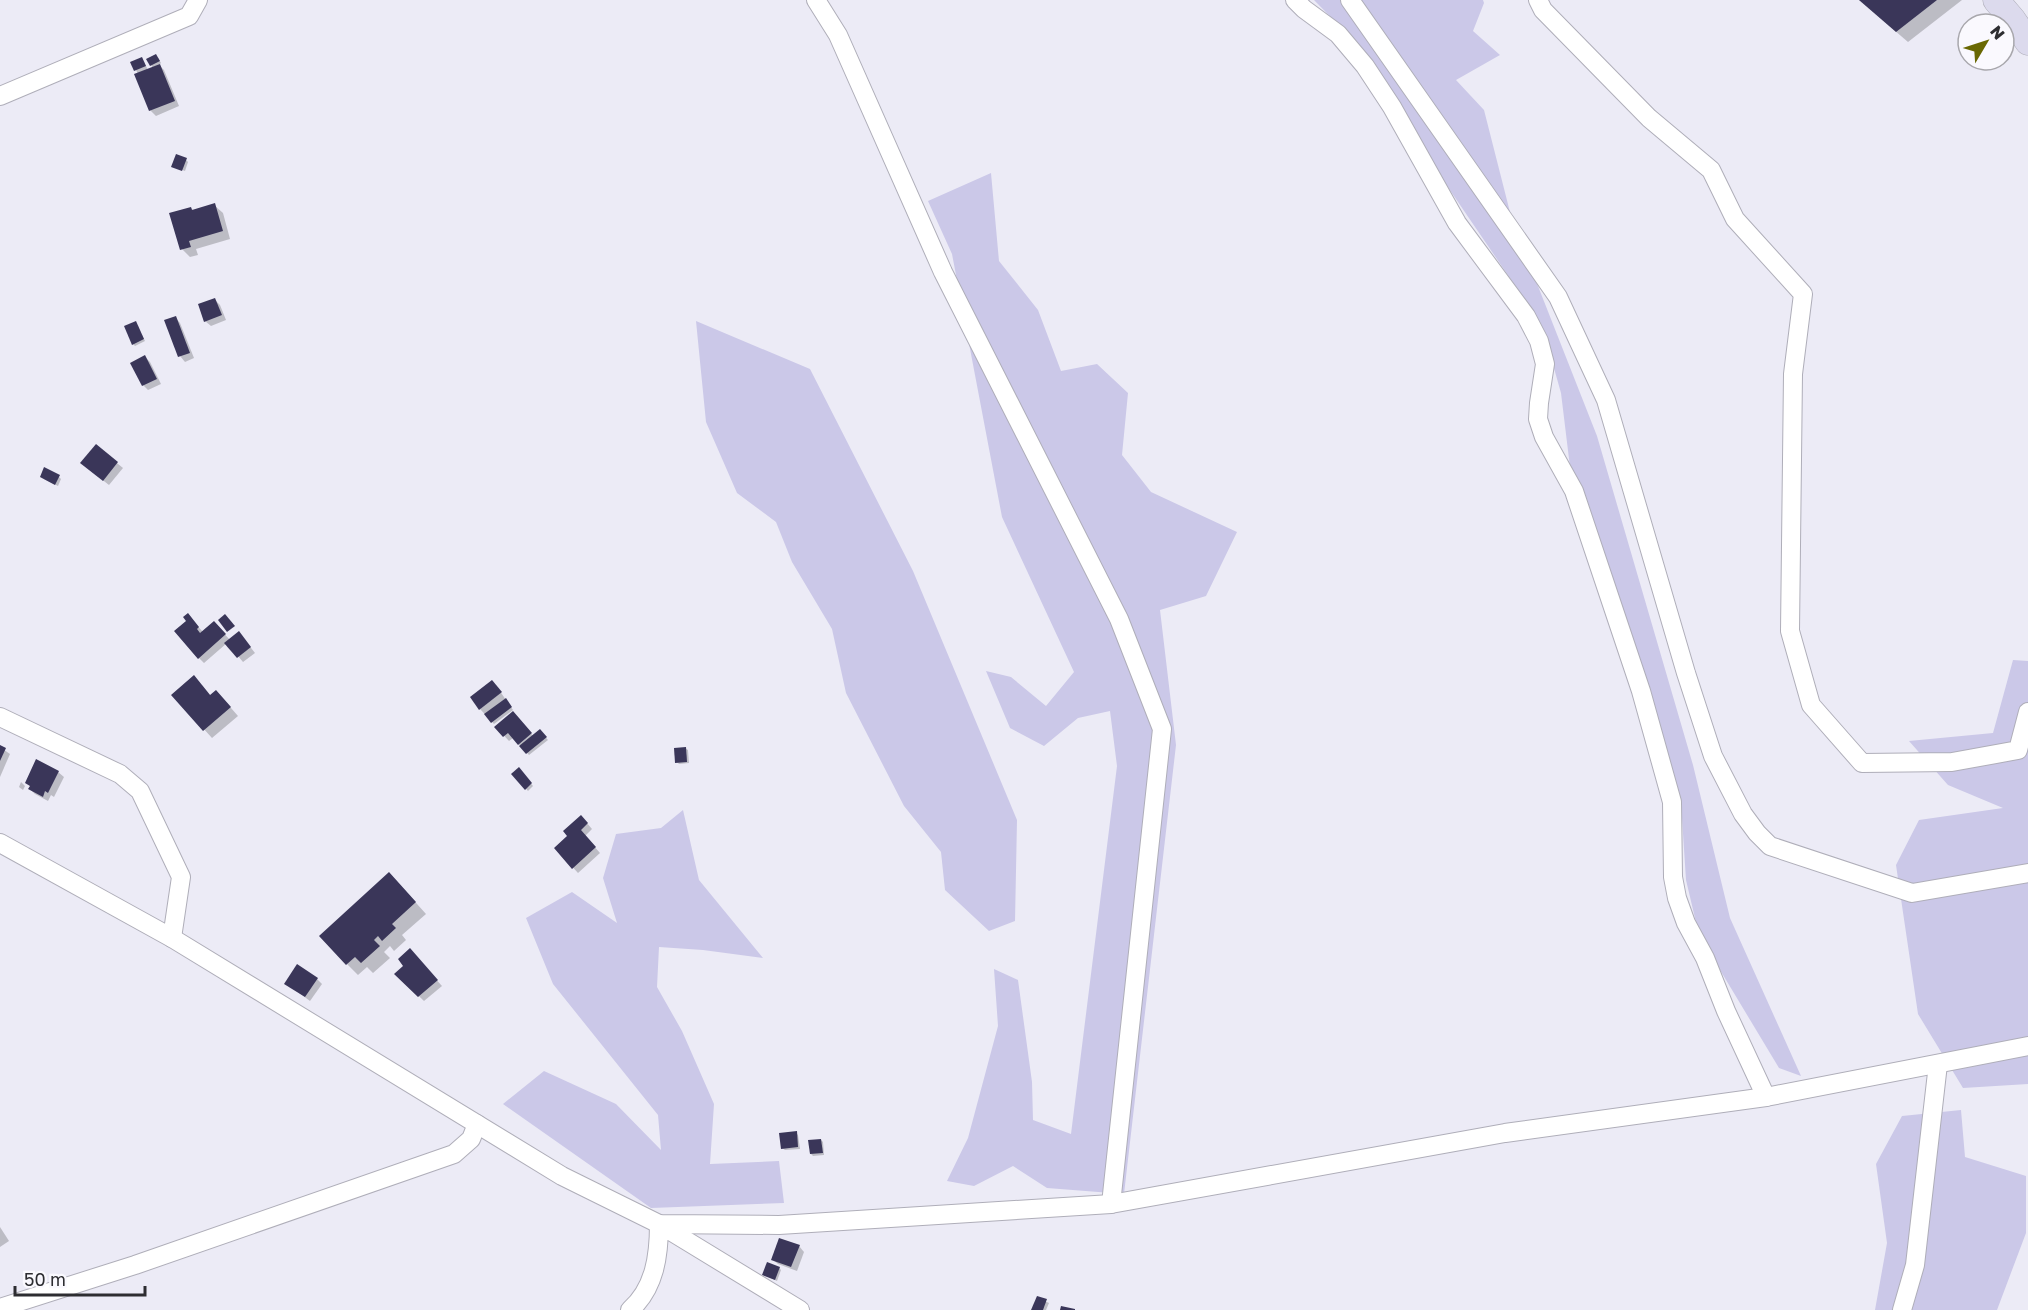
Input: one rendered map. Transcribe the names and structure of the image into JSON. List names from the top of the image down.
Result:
{
  "scale_bar": "50 m",
  "north": "top right"
}
